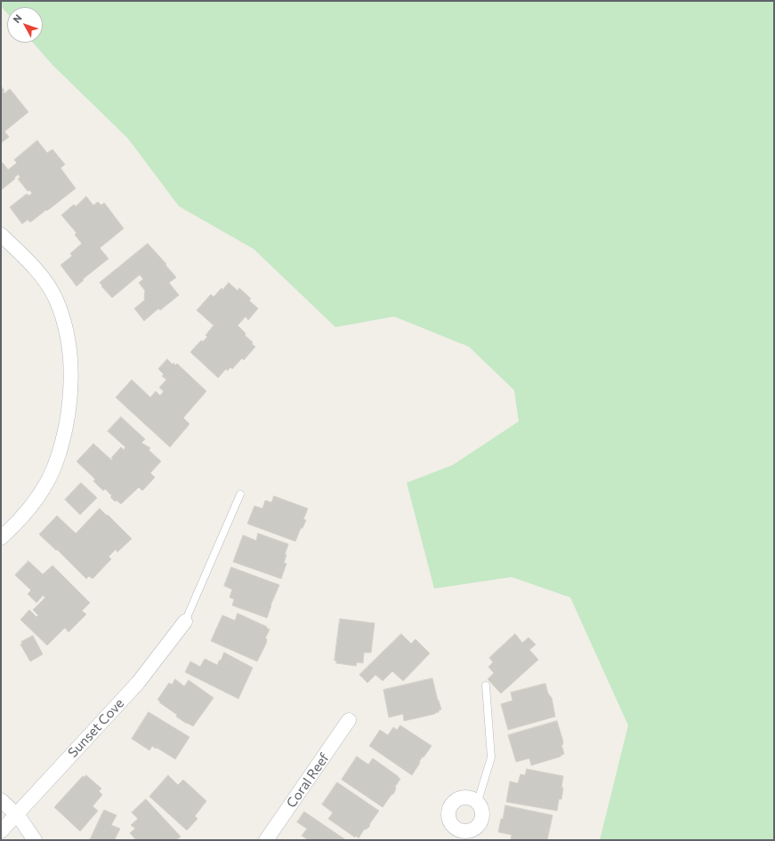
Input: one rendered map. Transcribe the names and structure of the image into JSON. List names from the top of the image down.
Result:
{
  "streets": {
    "street": ["Sunset Cove", "Coral Reef"]
  },
  "north": "top left"
}
